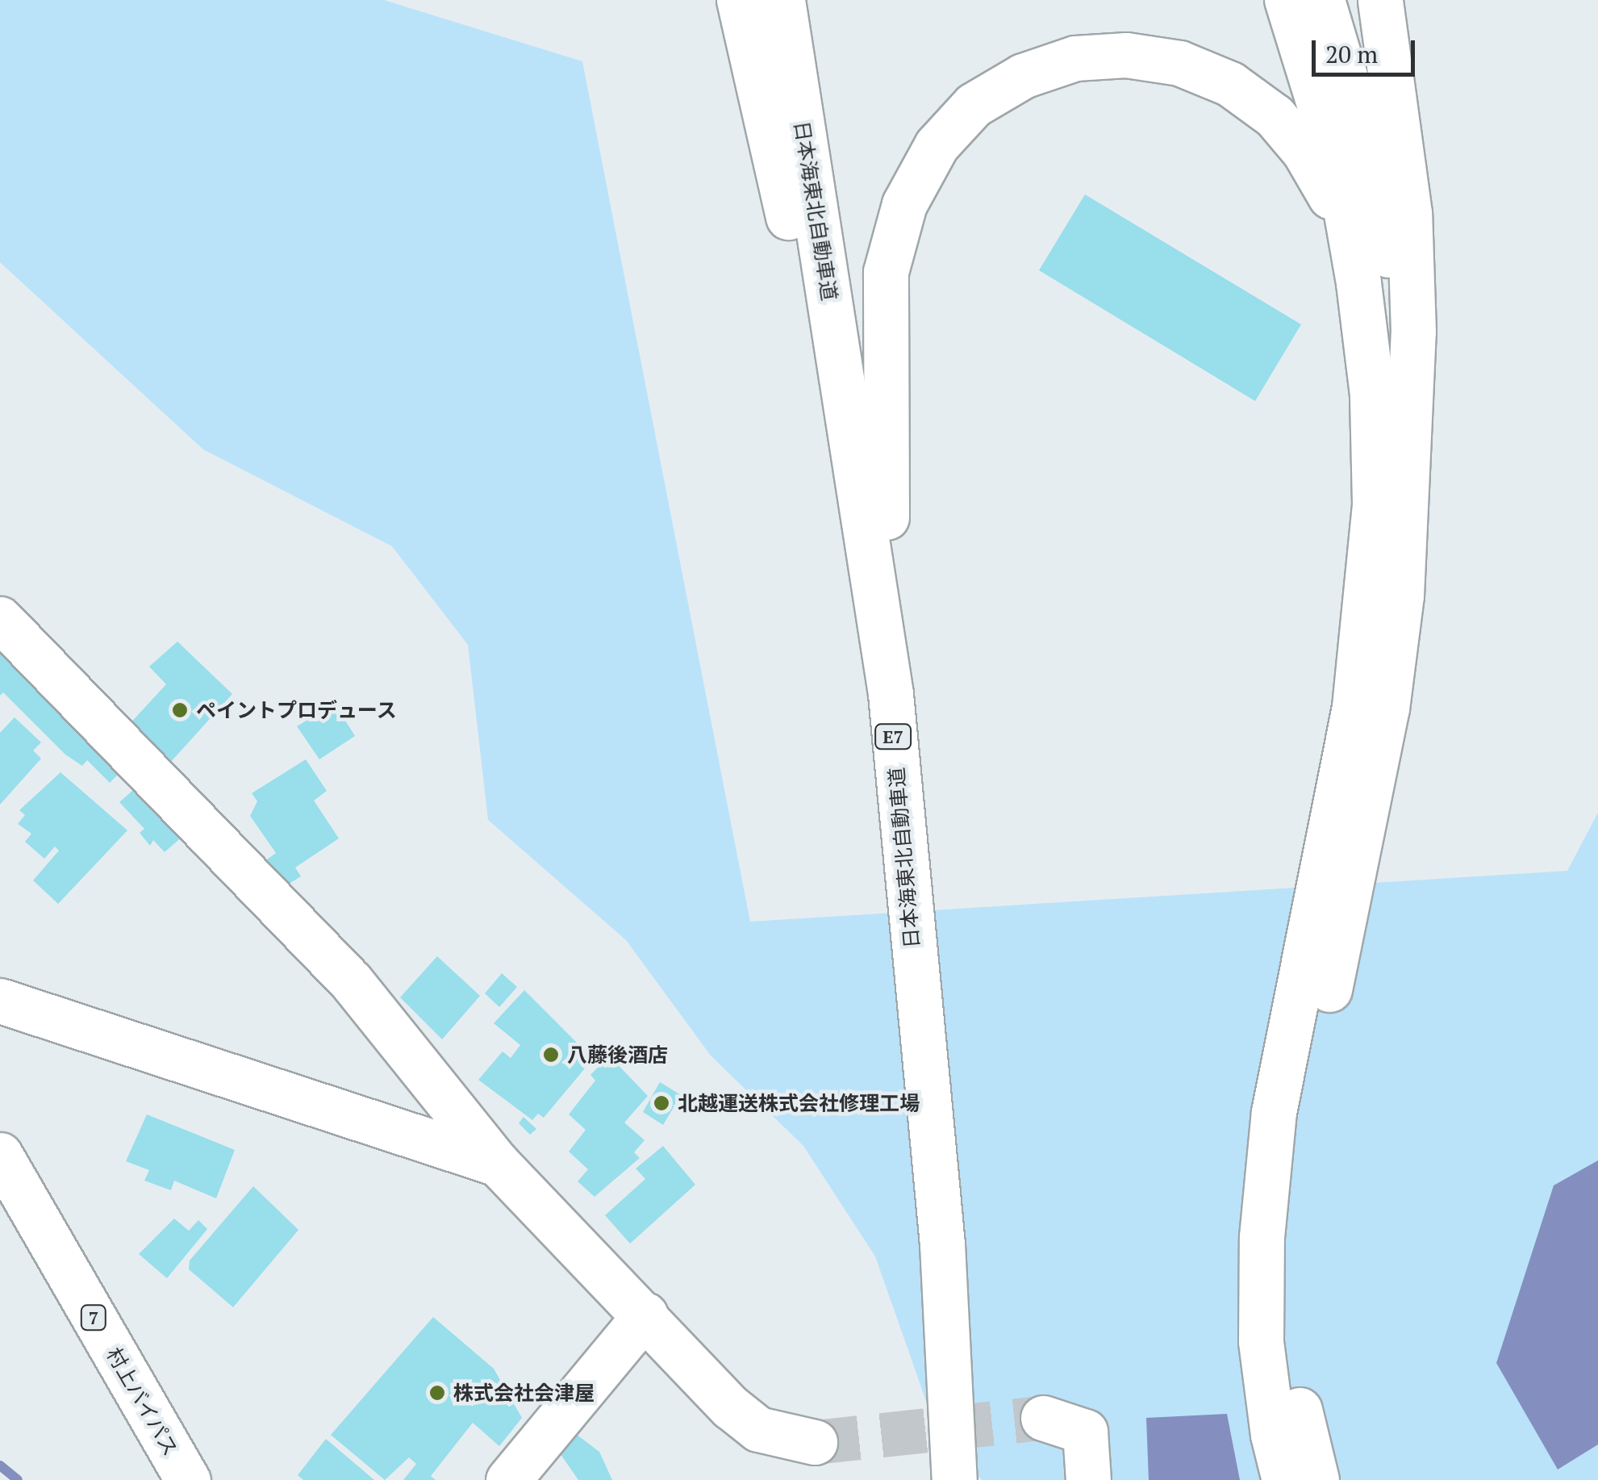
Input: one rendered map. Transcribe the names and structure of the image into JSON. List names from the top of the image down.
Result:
{
  "streets": {
    "main road": [
      "日本海東北自動車道",
      "E7",
      "7",
      "村上バイパス"
    ]
  },
  "places": [
    "ペイントプロデュース",
    "八藤後酒店",
    "北越運送株式会社修理工場",
    "株式会社会津屋"
  ],
  "scale_bar": "20 m"
}
